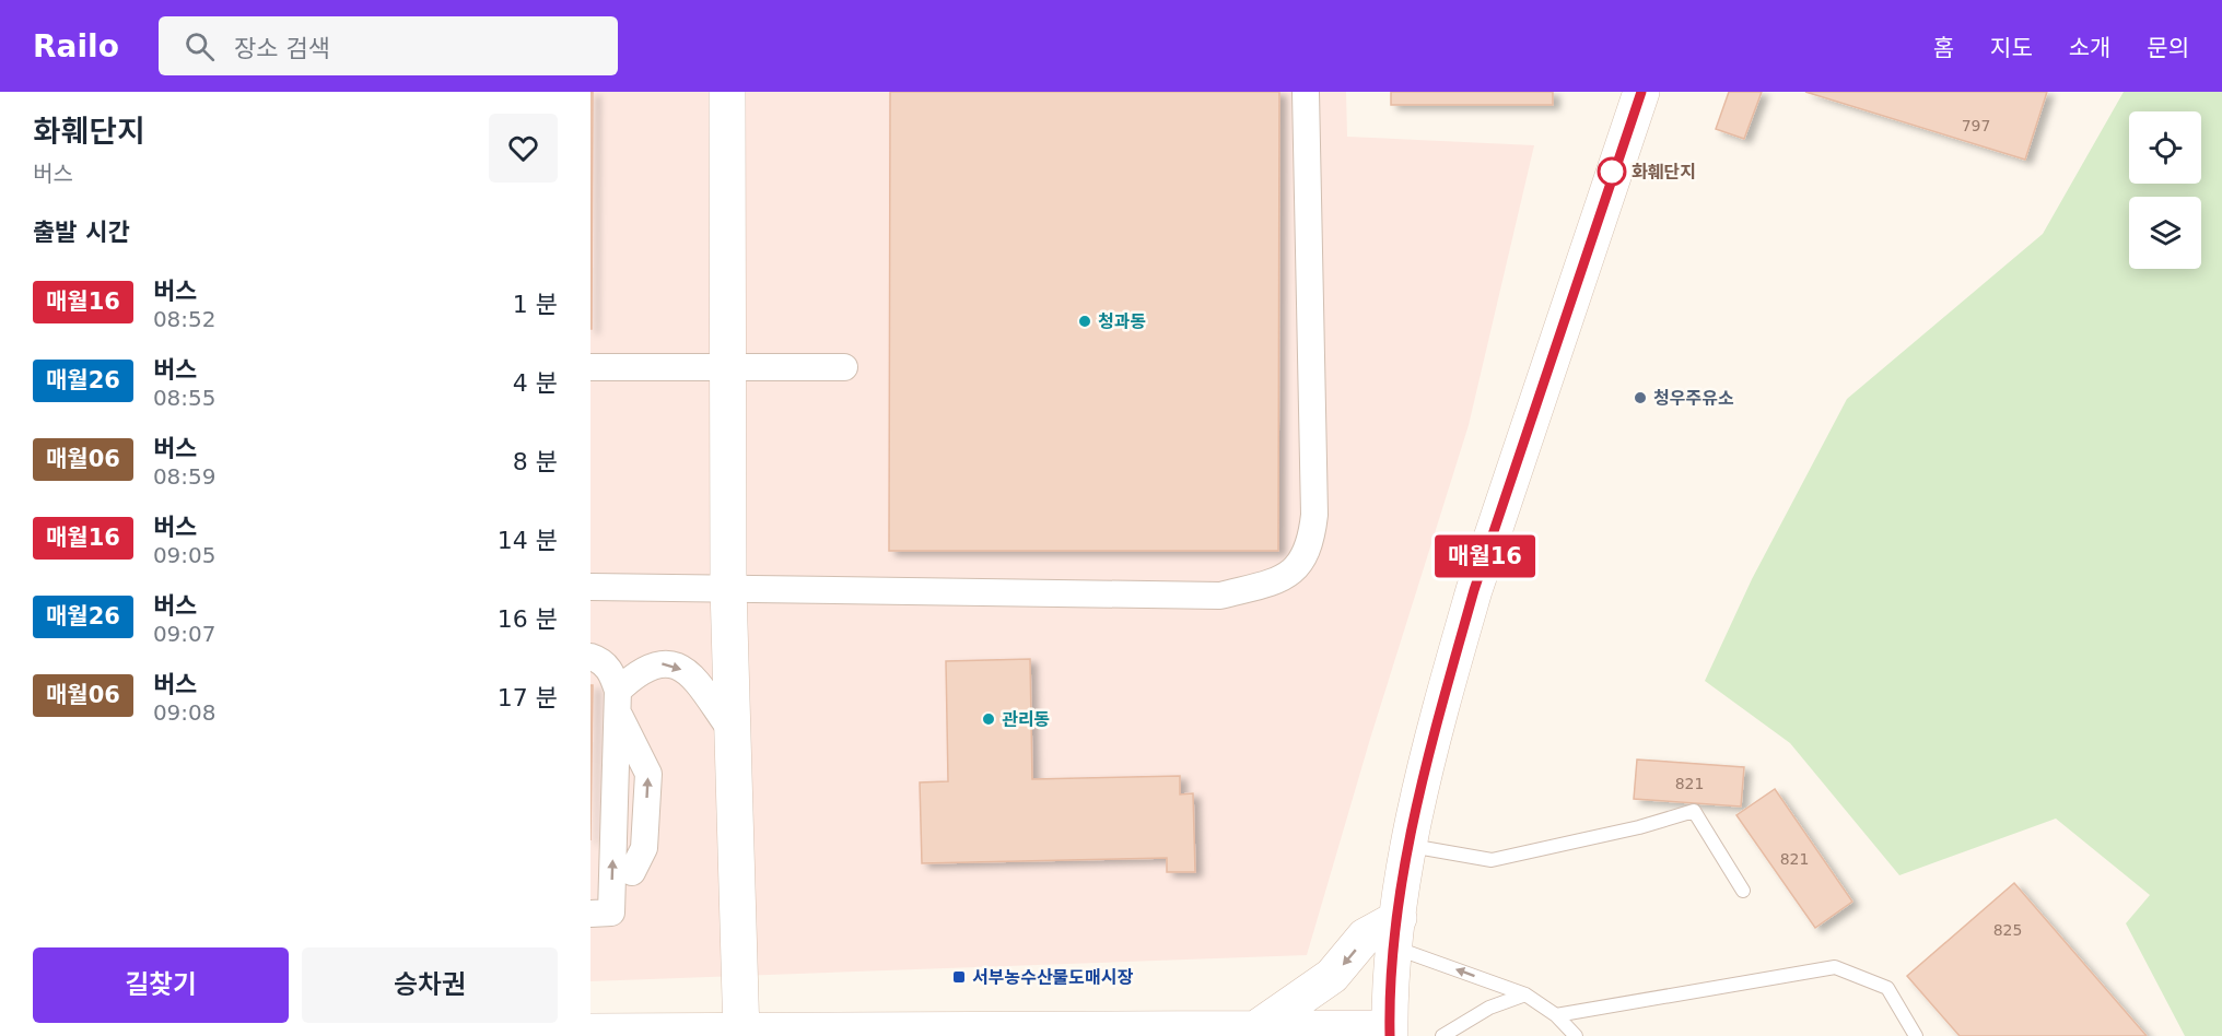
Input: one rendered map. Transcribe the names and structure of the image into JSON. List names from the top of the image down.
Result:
{
  "places": {
    "other": [
      "화훼단지",
      "청과동",
      "청우주유소",
      "관리동"
    ],
    "transit": ["서부농수산물도매시장"]
  },
  "lines": ["bus line 매월16"],
  "house_numbers": [
    "797",
    "821",
    "821",
    "825"
  ],
  "page": {
    "header": "Railo",
    "search": "장소 검색",
    "nav": [
      "홈",
      "지도",
      "소개",
      "문의"
    ],
    "heading": [
      ["화훼단지", "버스"],
      "출발 시간"
    ],
    "on_map": "매월16",
    "list": [
      {
        "mark": "매월16",
        "name": "버스",
        "note": "08:52",
        "value": "1 분"
      },
      {
        "mark": "매월26",
        "name": "버스",
        "note": "08:55",
        "value": "4 분"
      },
      {
        "mark": "매월06",
        "name": "버스",
        "note": "08:59",
        "value": "8 분"
      },
      {
        "mark": "매월16",
        "name": "버스",
        "note": "09:05",
        "value": "14 분"
      },
      {
        "mark": "매월26",
        "name": "버스",
        "note": "09:07",
        "value": "16 분"
      },
      {
        "mark": "매월06",
        "name": "버스",
        "note": "09:08",
        "value": "17 분"
      }
    ],
    "buttons": ["길찾기", "승차권"]
  }
}
